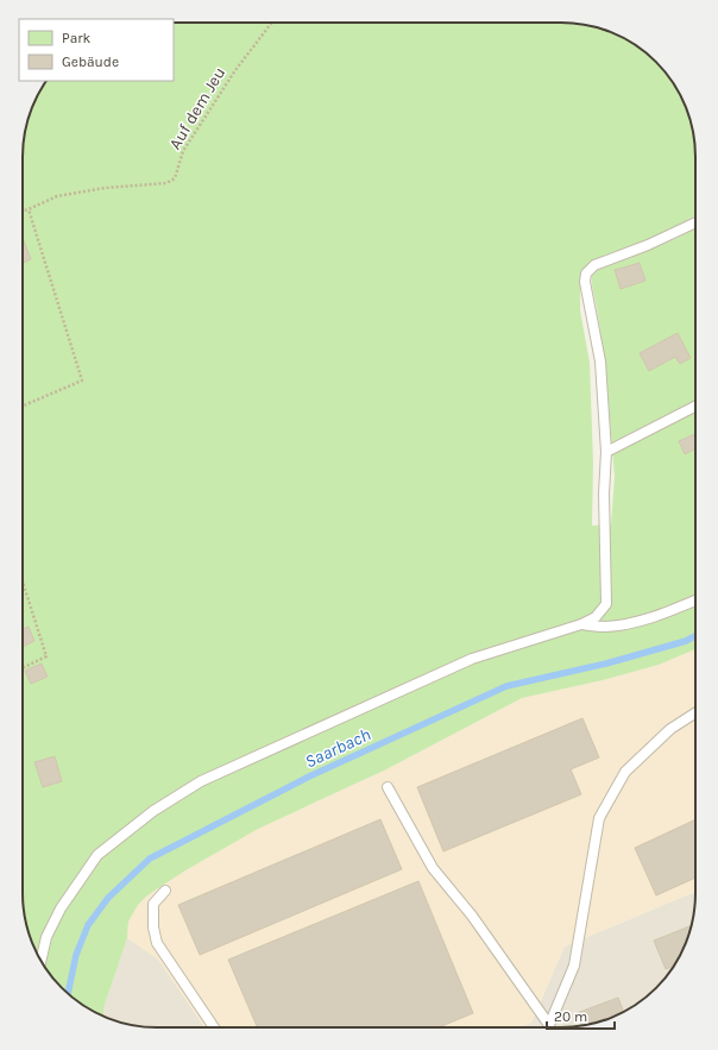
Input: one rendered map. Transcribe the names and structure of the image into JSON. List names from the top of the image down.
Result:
{
  "streets": {
    "path": ["Auf dem Jeu"]
  },
  "water": ["Saarbach"],
  "legend": ["Park", "Gebäude"],
  "scale_bar": "20 m"
}
